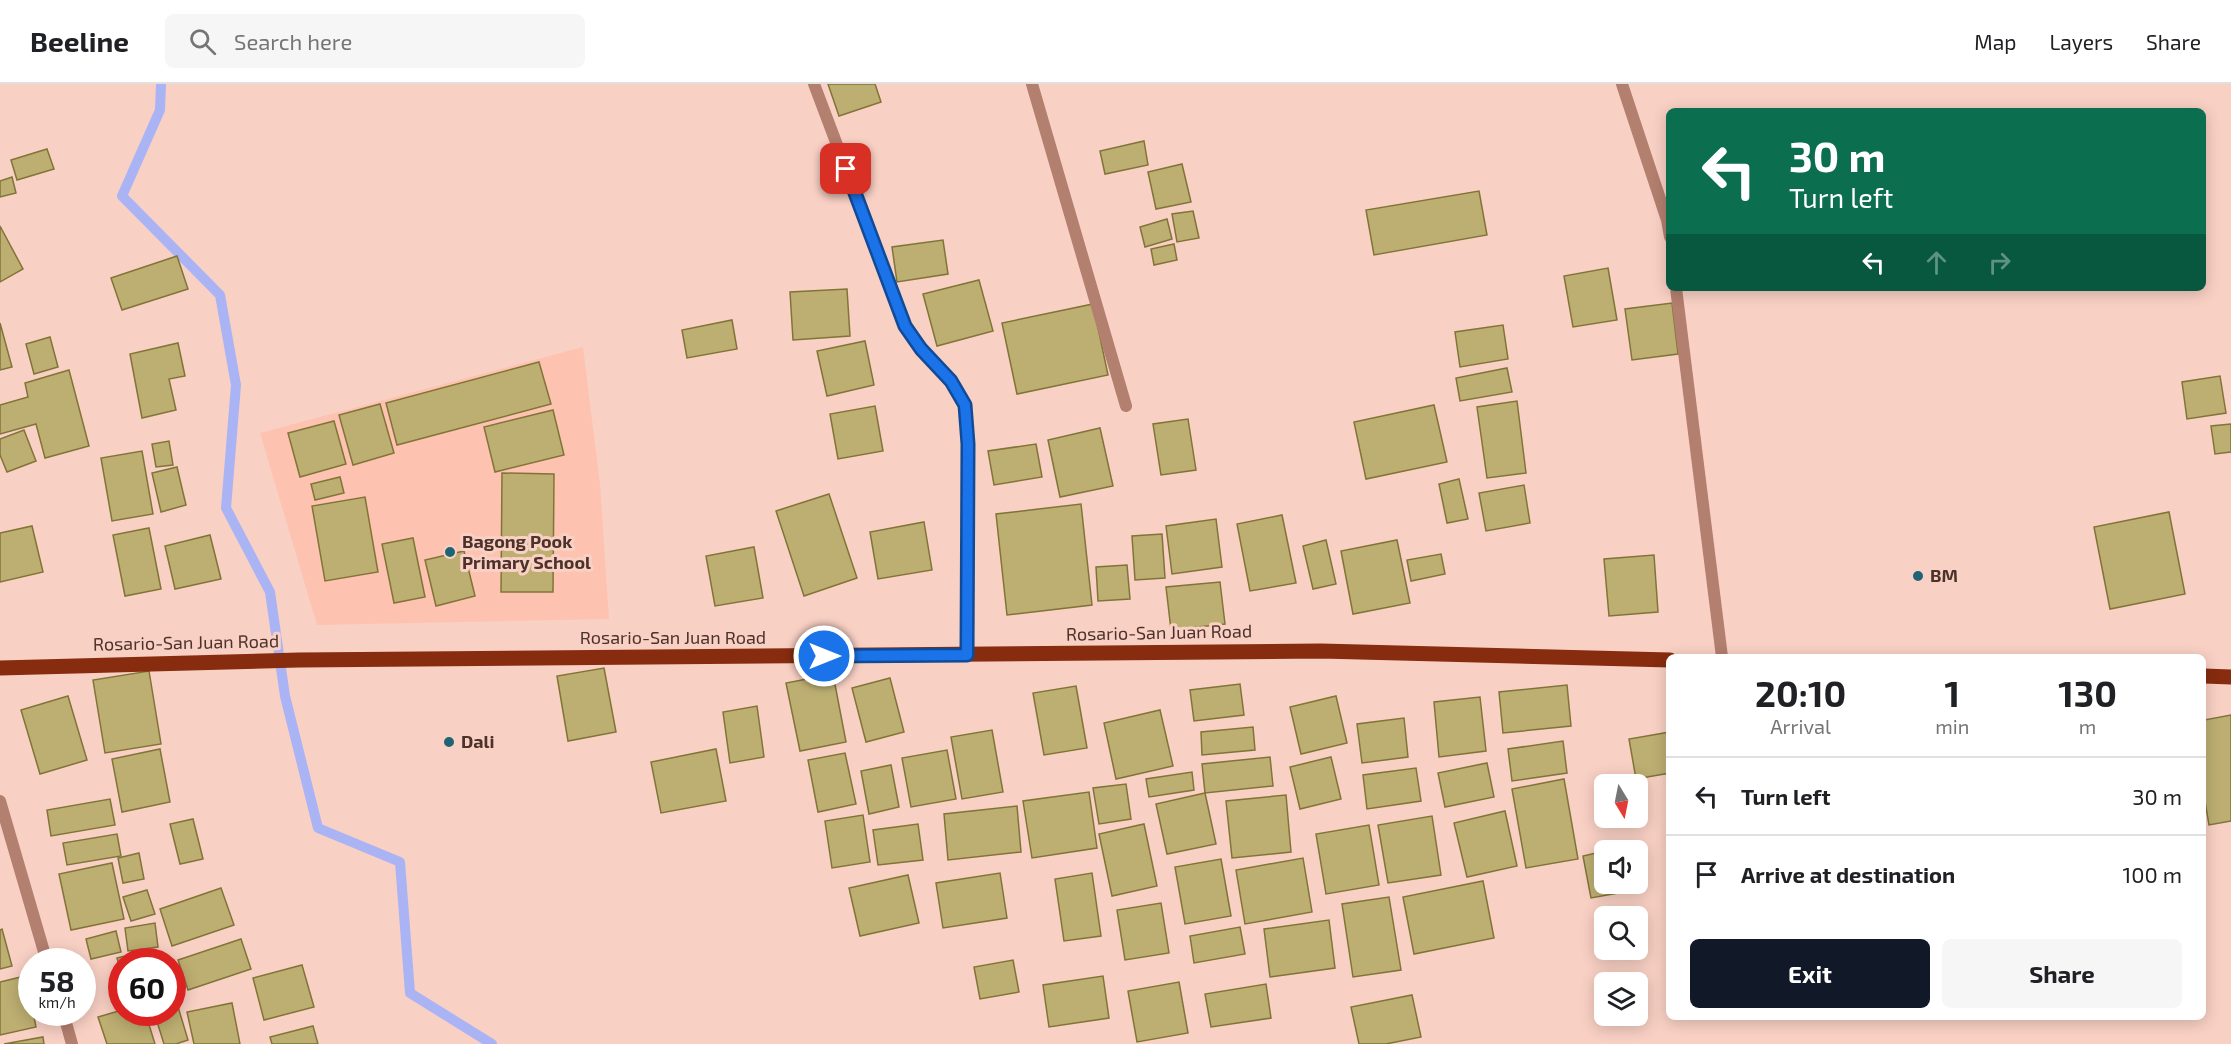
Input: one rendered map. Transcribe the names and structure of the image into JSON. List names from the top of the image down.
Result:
{
  "streets": {
    "main road": ["Rosario-San Juan Road"]
  },
  "places": ["Bagong Pook Primary School", "BM", "Dali"],
  "north": "bottom",
  "page": {
    "header": "Beeline",
    "search": "Search here",
    "nav": ["Map", "Layers", "Share"],
    "turn": ["30 m", "Turn left"],
    "eta": [
      "20:10",
      "Arrival",
      "1",
      "min",
      "130",
      "m"
    ],
    "list": [
      {
        "name": "Turn left",
        "value": "30 m"
      },
      {
        "name": "Arrive at destination",
        "value": "100 m"
      }
    ],
    "buttons": ["Exit", "Share"],
    "speed": "58 km/h",
    "limit": "60"
  }
}
